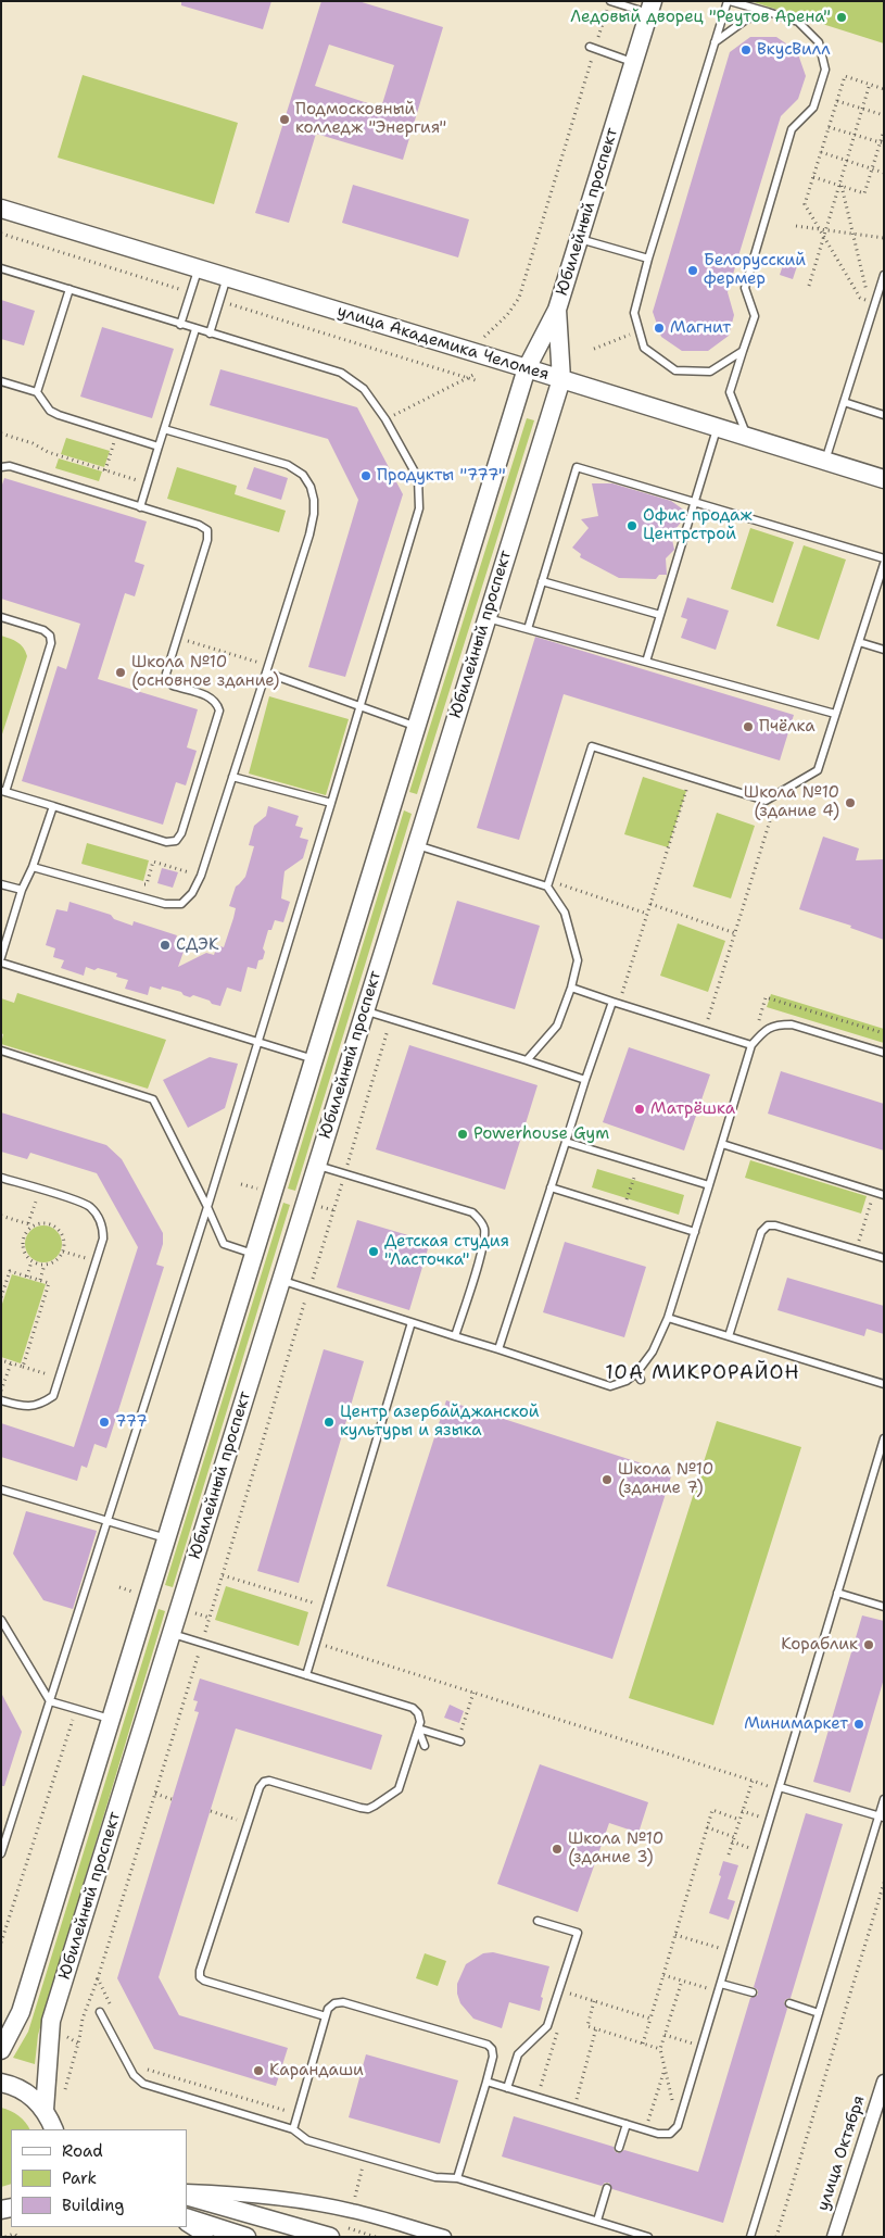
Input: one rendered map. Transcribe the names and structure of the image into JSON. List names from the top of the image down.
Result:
{
  "streets": {
    "street": ["Юбилейный проспект", "улица Академика Челомея", "улица Октября"]
  },
  "crossings": [
    ["Юбилейный проспект", "улица Академика Челомея"]
  ],
  "districts": ["10А МИКРОРАЙОН"],
  "places": [
    "Ледовый дворец \"Реутов Арена\"",
    "ВкусВилл",
    "Подмосковный колледж \"Энергия\"",
    "Белорусский фермер",
    "Магнит",
    "Продукты \"777\"",
    "Офис продаж Центрстрой",
    "Школа №10 (основное здание)",
    "Пчёлка",
    "Школа №10 (здание 4)",
    "СДЭК",
    "Матрёшка",
    "Powerhouse Gym",
    "Детская студия \"Ласточка\"",
    "777",
    "Центр азербайджанской культуры и языка",
    "Школа №10 (здание 7)",
    "Кораблик",
    "Минимаркет",
    "Школа №10 (здание 3)",
    "Карандаши"
  ],
  "legend": ["Road", "Park", "Building"]
}
